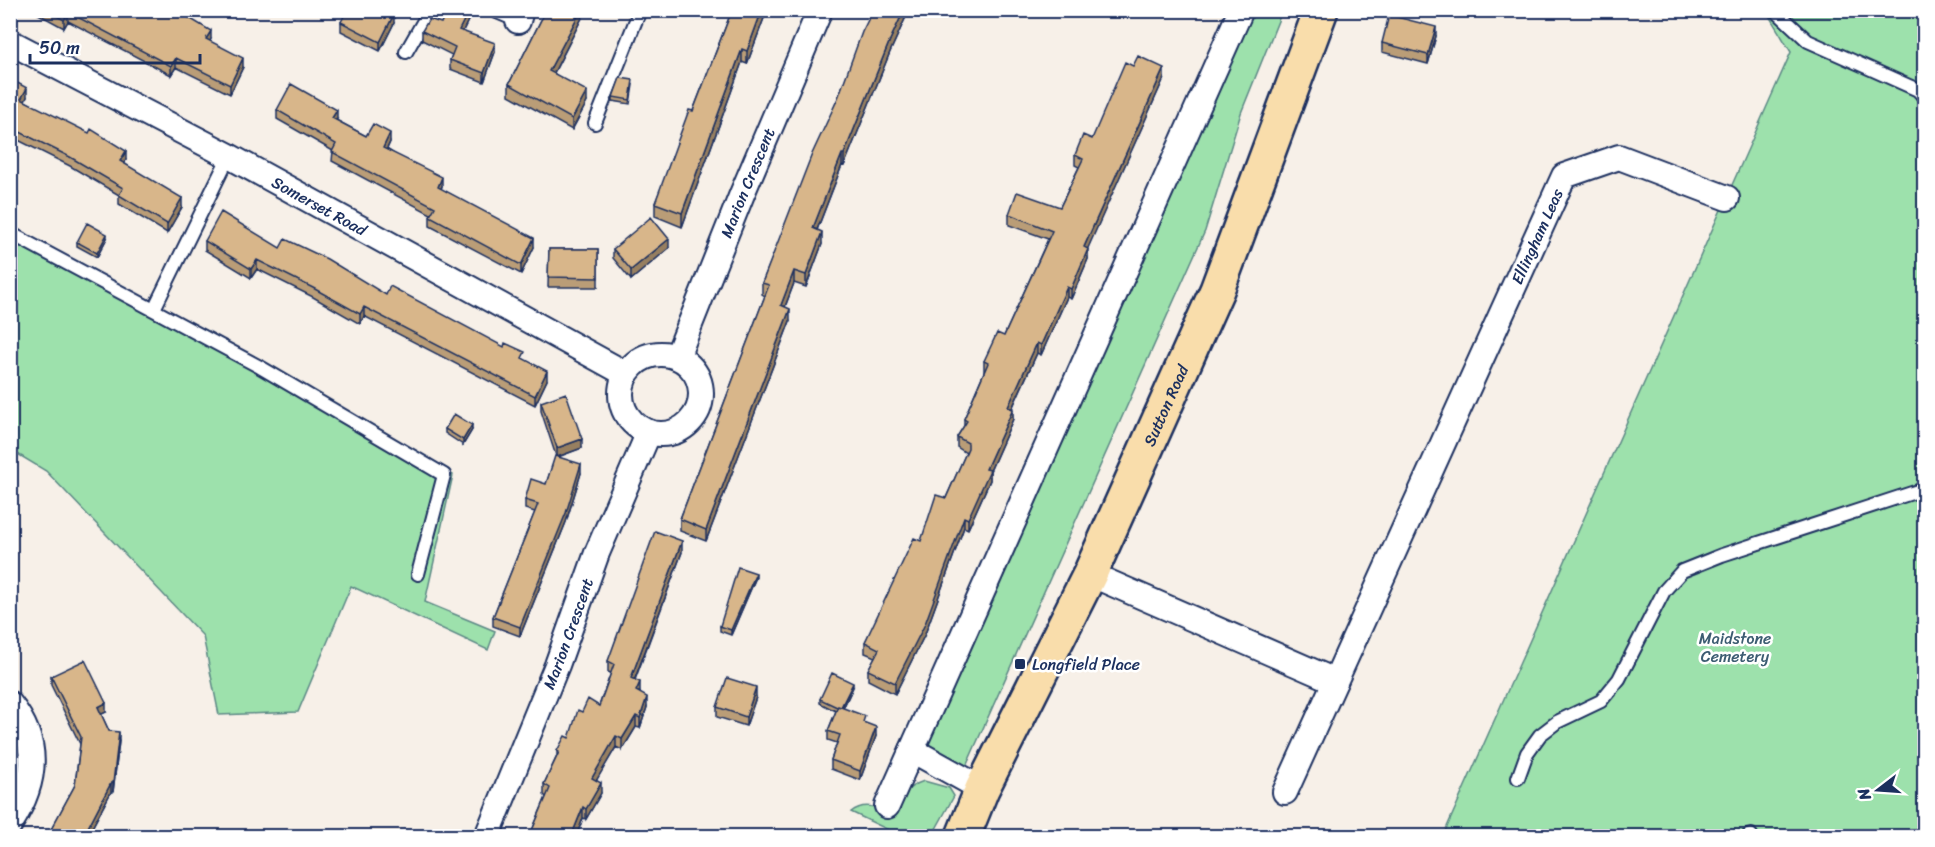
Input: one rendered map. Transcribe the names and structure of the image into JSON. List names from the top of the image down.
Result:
{
  "streets": {
    "main road": ["Sutton Road"],
    "street": ["Marion Crescent", "Somerset Road", "Ellingham Leas"]
  },
  "crossings": [
    ["Marion Crescent", "Somerset Road"]
  ],
  "parks": ["Maidstone Cemetery"],
  "places": {
    "transit": ["Longfield Place"]
  },
  "scale_bar": "50 m",
  "north": "left"
}
